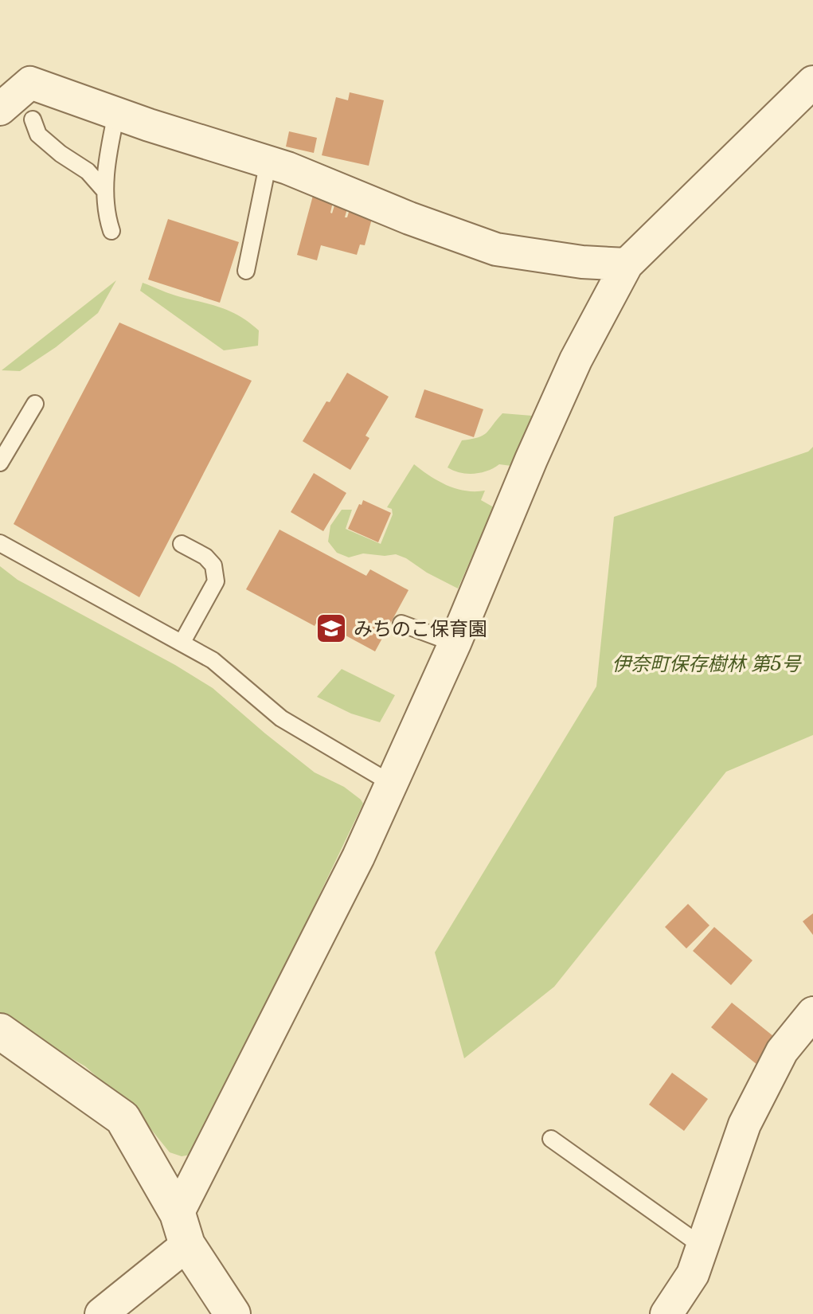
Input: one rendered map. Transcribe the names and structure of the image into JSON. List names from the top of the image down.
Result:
{
  "parks": ["伊奈町保存樹林 第5号"],
  "places": {
    "school or university": ["みちのこ保育園"]
  }
}
